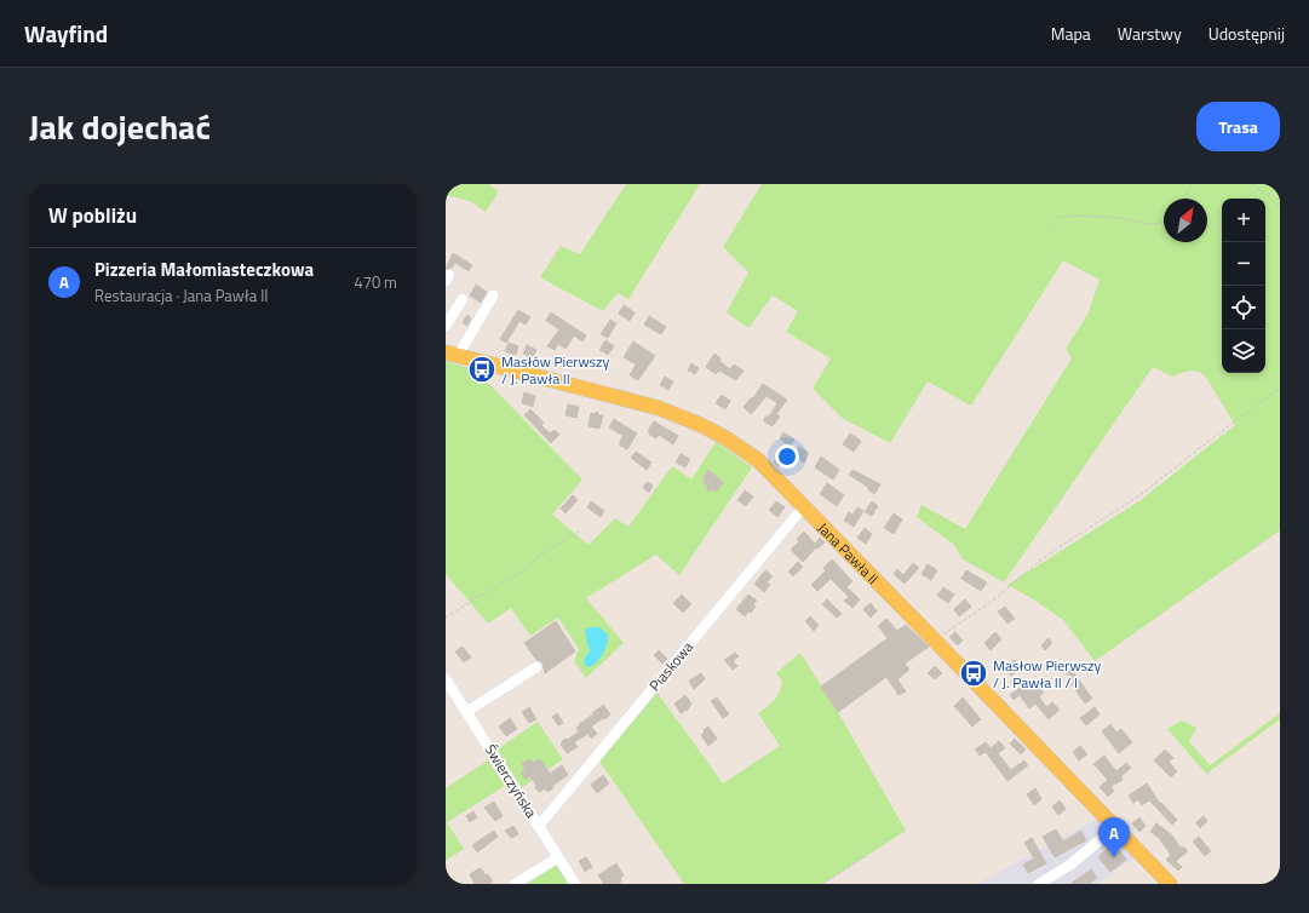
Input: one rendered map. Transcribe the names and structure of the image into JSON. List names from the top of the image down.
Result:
{
  "streets": {
    "main road": ["Jana Pawła II"],
    "street": ["Piaskowa", "Świerczyńska"]
  },
  "crossings": [
    ["Jana Pawła II", "Piaskowa"],
    ["Piaskowa", "Świerczyńska"]
  ],
  "places": {
    "bus stop": ["Masłów Pierwszy / J. Pawła II", "Masłow Pierwszy / J. Pawła II / I"]
  },
  "north": "top right",
  "page": {
    "header": "Wayfind",
    "nav": ["Mapa", "Warstwy", "Udostępnij"],
    "title": "Jak dojechać",
    "buttons": "Trasa",
    "heading": "W pobliżu",
    "map_buttons": ["+", "−"],
    "list": [
      {
        "mark": "A",
        "name": "Pizzeria Małomiasteczkowa",
        "note": "Restauracja · Jana Pawła II",
        "value": "470 m"
      }
    ],
    "pins": "A"
  }
}
